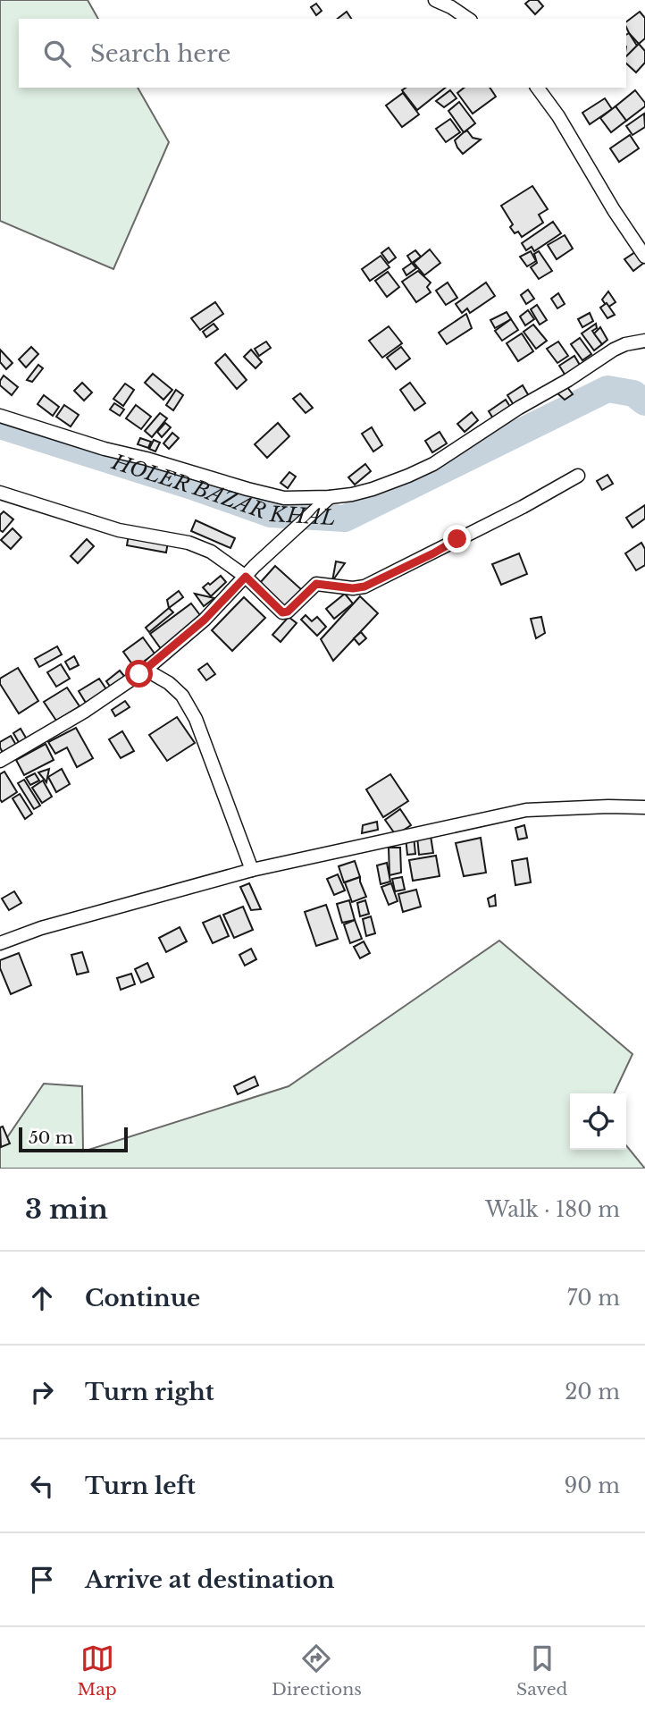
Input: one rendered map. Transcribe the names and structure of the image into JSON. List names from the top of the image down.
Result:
{
  "water": ["HOLER BAZAR KHAL"],
  "scale_bar": "50 m",
  "page": {
    "search": "Search here",
    "scale": "50 m",
    "heading": ["3 min", "Walk · 180 m"],
    "list": [
      ["Continue", "70 m"],
      ["Turn right", "20 m"],
      ["Turn left", "90 m"],
      "Arrive at destination"
    ],
    "nav": ["Map", "Directions", "Saved"]
  }
}
